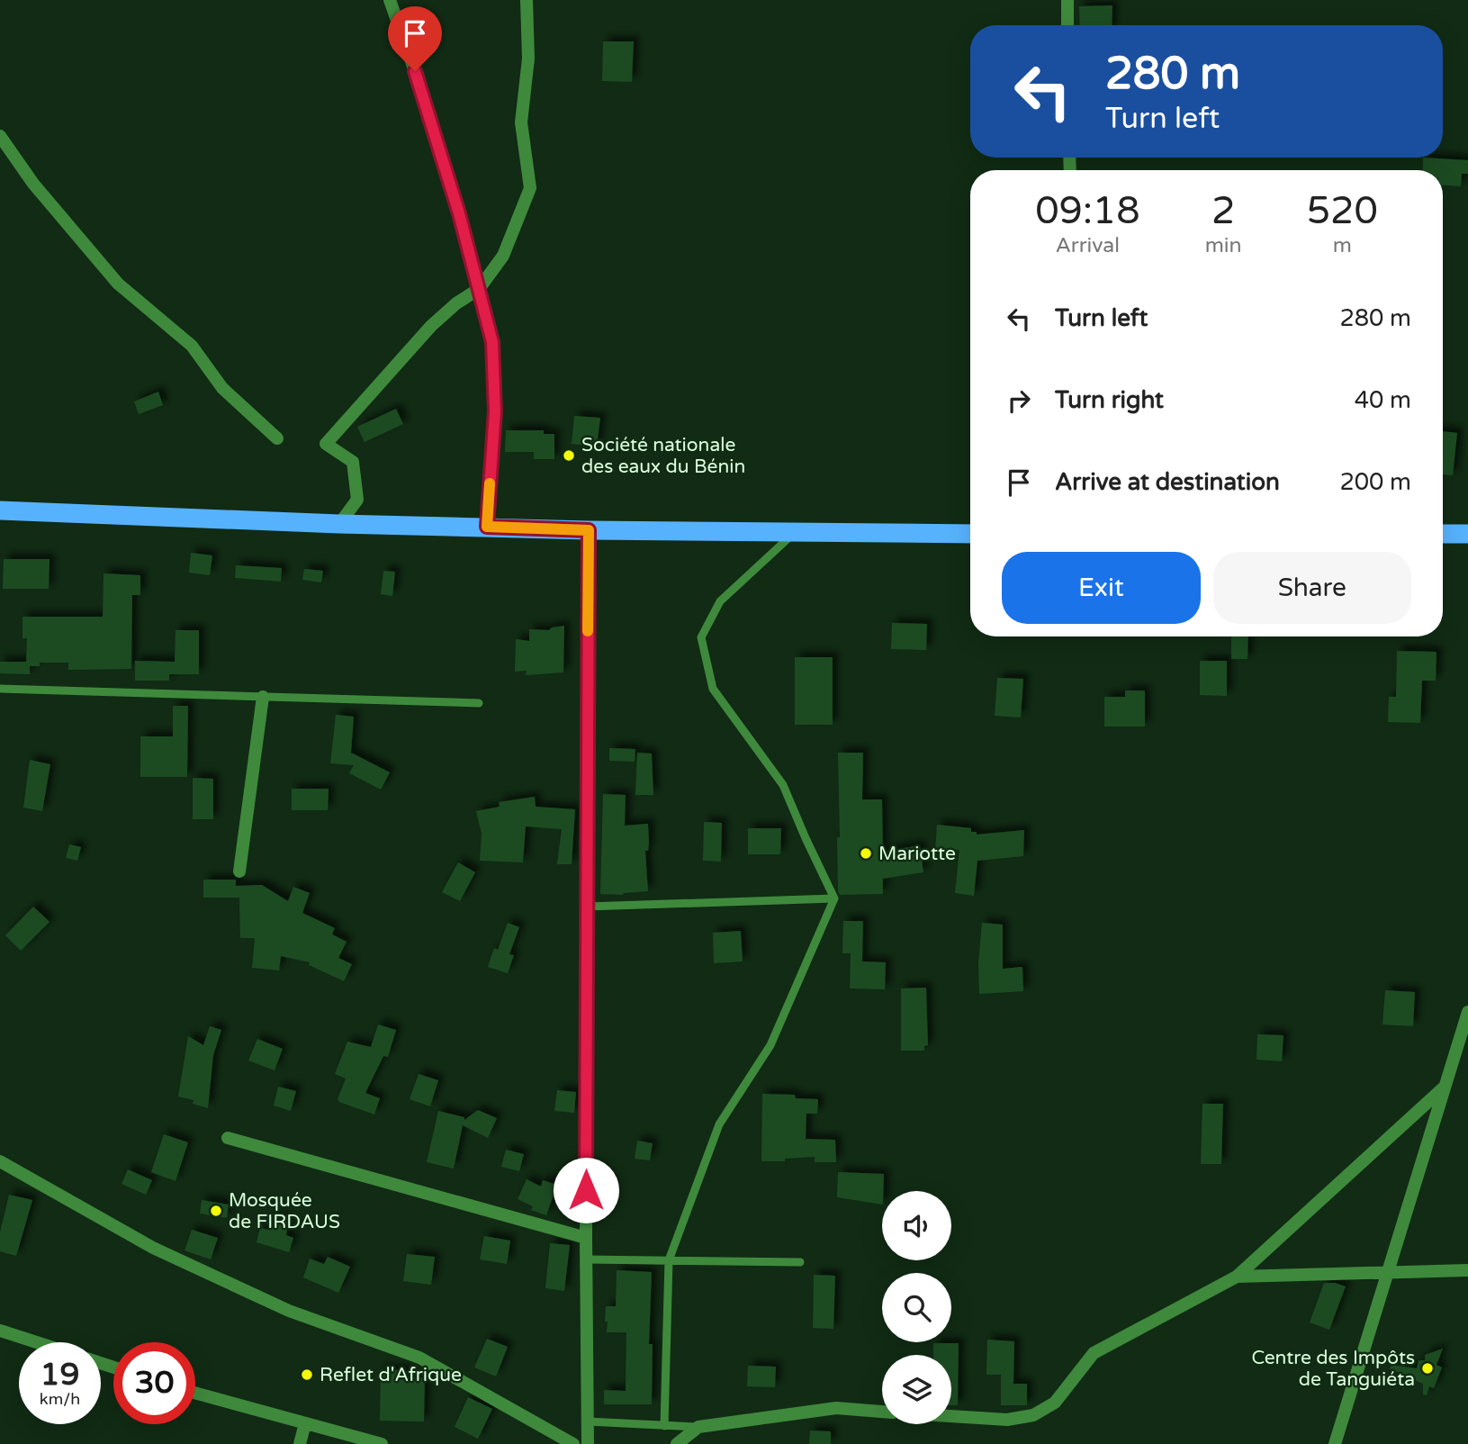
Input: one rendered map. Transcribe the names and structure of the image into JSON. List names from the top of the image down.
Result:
{
  "places": [
    "Société nationale des eaux du Bénin",
    "Mariotte",
    "Mosquée de FIRDAUS",
    "Centre des Impôts de Tanguiéta",
    "Reflet d'Afrique"
  ],
  "page": {
    "turn": ["280 m", "Turn left"],
    "eta": [
      "09:18",
      "Arrival",
      "2",
      "min",
      "520",
      "m"
    ],
    "list": [
      {
        "name": "Turn left",
        "value": "280 m"
      },
      {
        "name": "Turn right",
        "value": "40 m"
      },
      {
        "name": "Arrive at destination",
        "value": "200 m"
      }
    ],
    "buttons": ["Exit", "Share"],
    "speed": "19 km/h",
    "limit": "30"
  }
}
